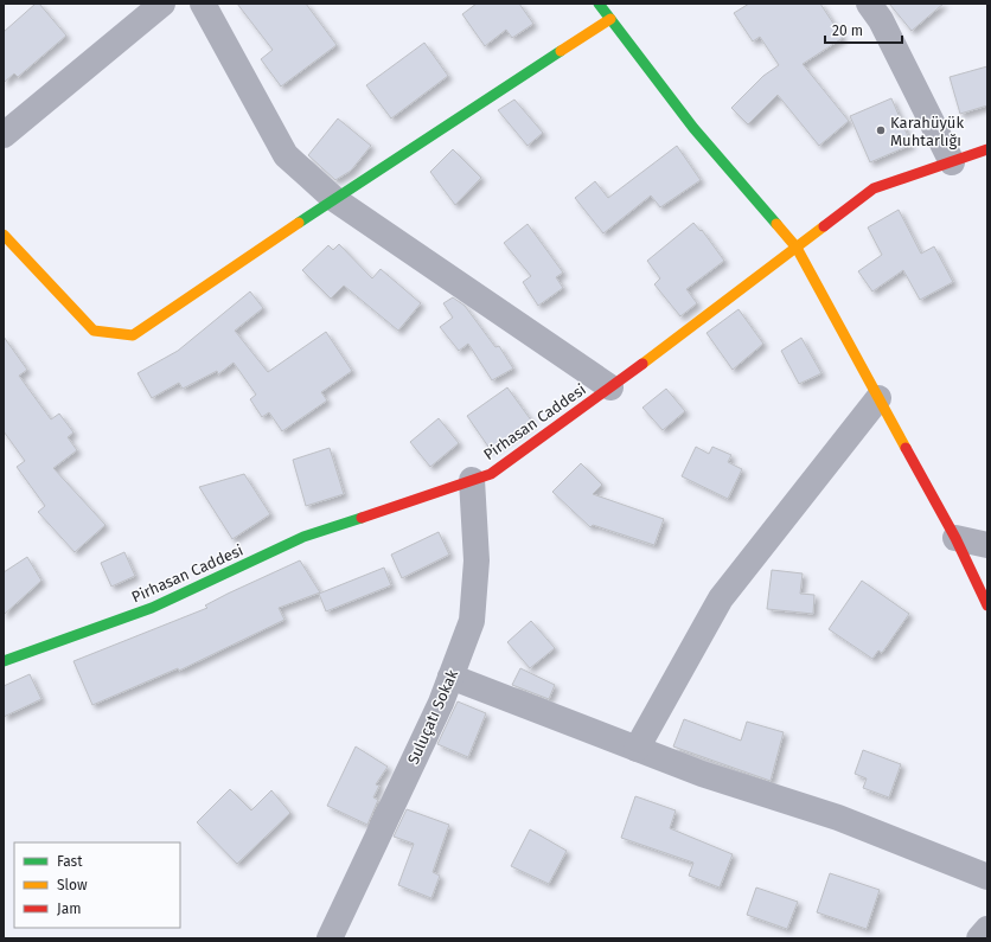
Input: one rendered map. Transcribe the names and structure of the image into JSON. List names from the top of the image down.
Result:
{
  "streets": {
    "street": ["Pirhasan Caddesi", "Suluçatı Sokak"]
  },
  "crossings": [
    ["Pirhasan Caddesi", "Suluçatı Sokak"]
  ],
  "places": ["Karahüyük Muhtarlığı"],
  "legend": ["Fast", "Slow", "Jam"],
  "scale_bar": "20 m"
}
